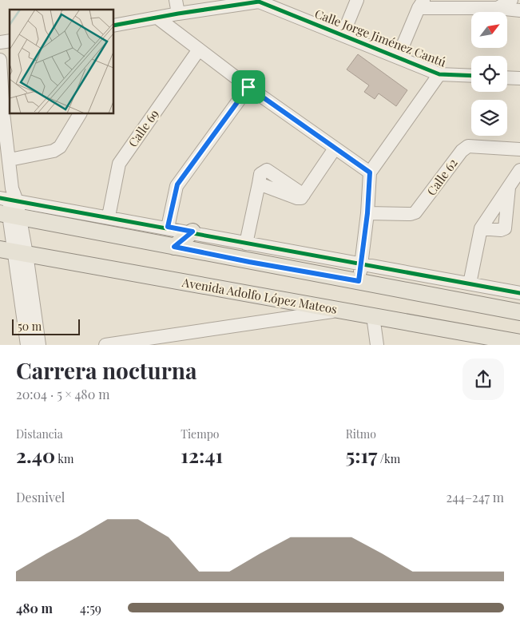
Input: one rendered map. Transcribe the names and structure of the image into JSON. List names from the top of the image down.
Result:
{
  "streets": {
    "main road": ["Avenida Adolfo López Mateos"],
    "street": ["Calle Jorge Jiménez Cantú", "Calle 69", "Calle 62"]
  },
  "scale_bar": "50 m",
  "north": "top right",
  "page": {
    "scale": "50 m",
    "heading": ["Carrera nocturna", "20:04 · 5 × 480 m"],
    "stats": [
      ["Distancia", "2.40 km"],
      ["Tiempo", "12:41"],
      ["Ritmo", "5:17 /km"]
    ],
    "chart": ["Desnivel", "244–247 m"],
    "list": [
      {
        "name": "480 m",
        "note": "4:59"
      }
    ]
  }
}
